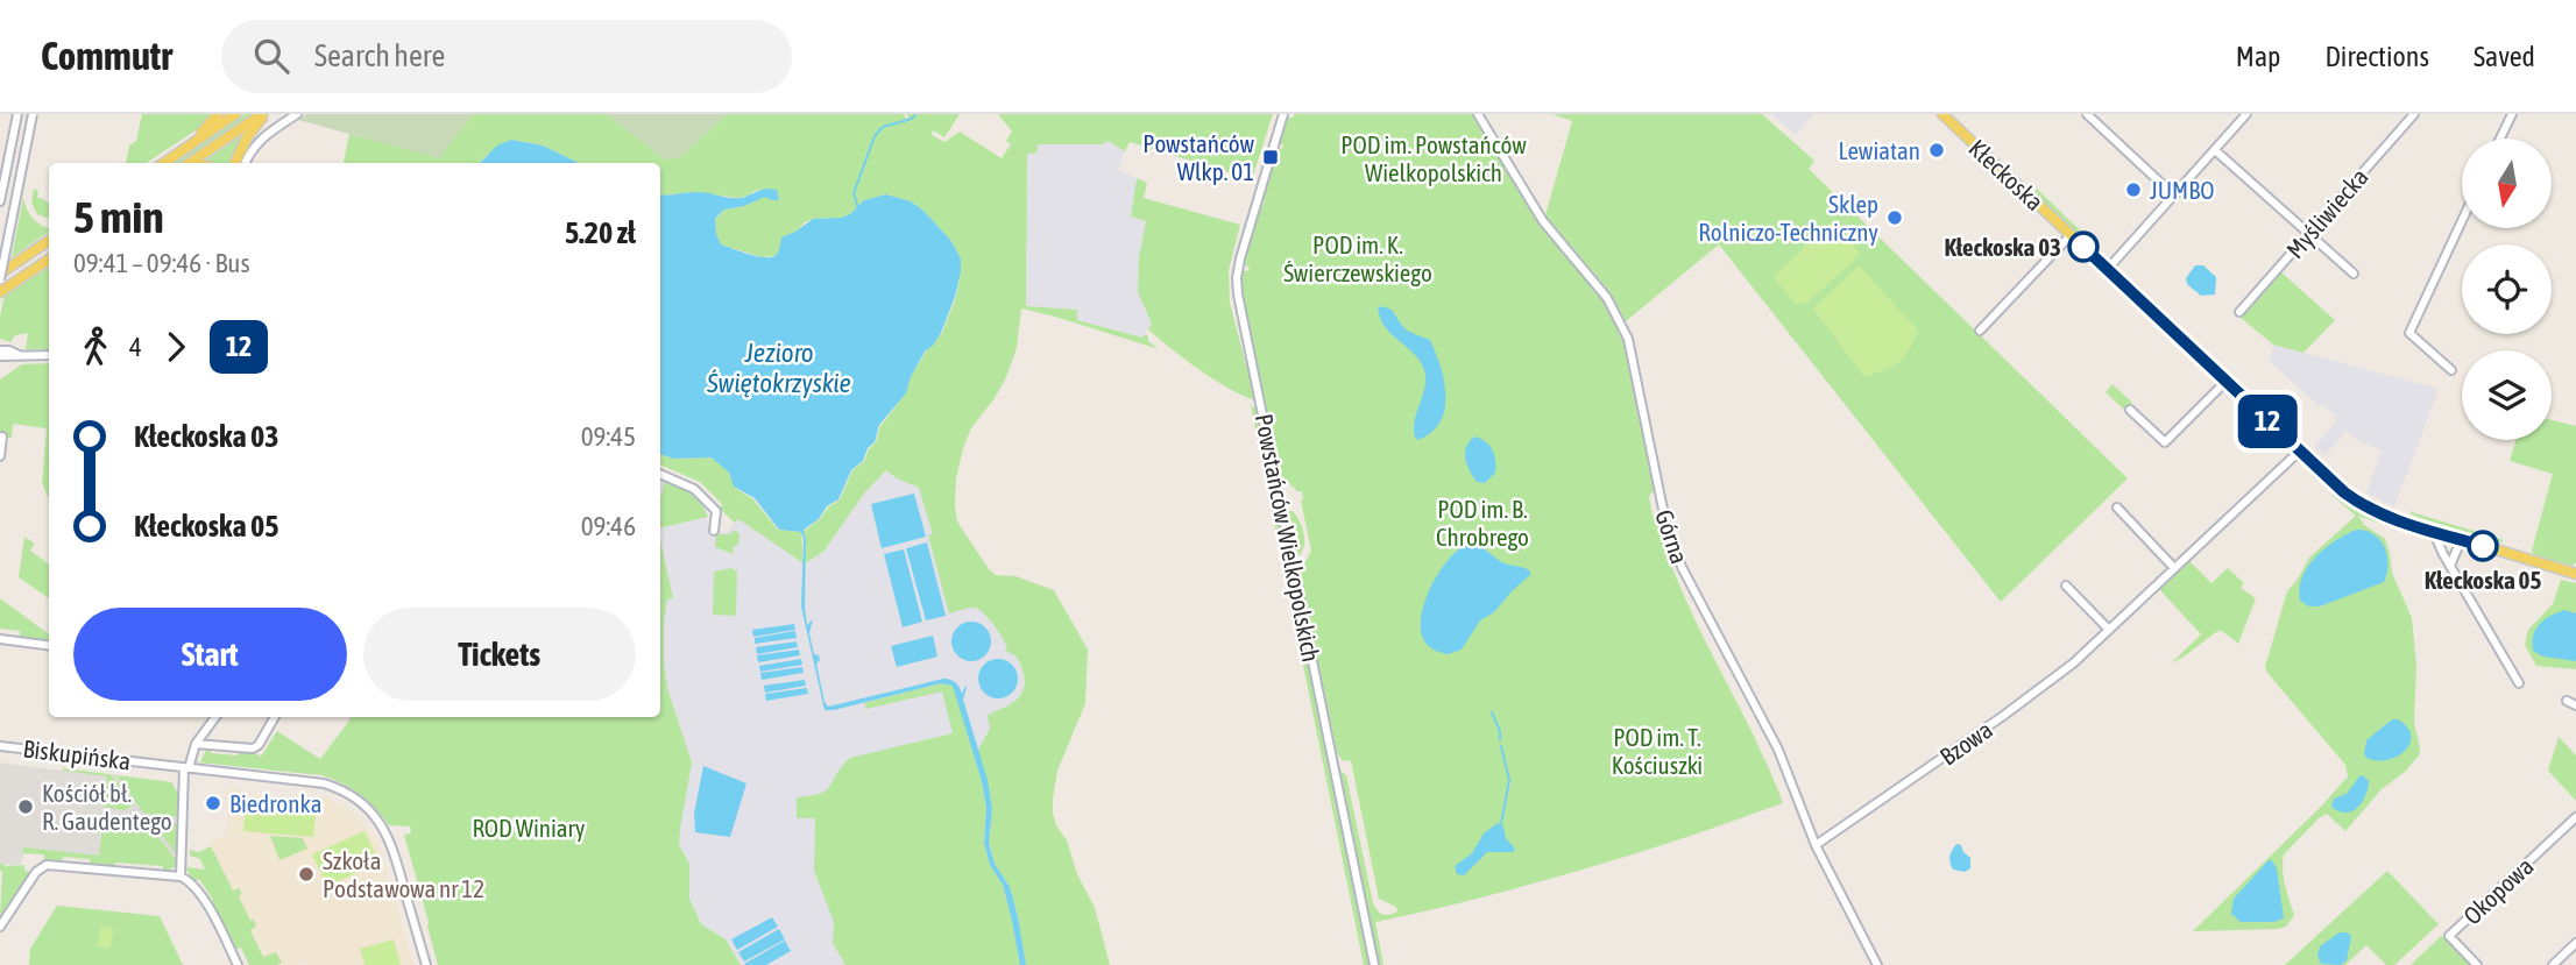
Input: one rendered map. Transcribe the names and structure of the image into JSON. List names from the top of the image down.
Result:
{
  "streets": {
    "main road": ["Kłeckoska"],
    "street": [
      "Myśliwiecka",
      "Górna",
      "Powstańców Wielkopolskich",
      "Bzowa",
      "Biskupińska",
      "Okopowa"
    ]
  },
  "crossings": [
    ["Kłeckoska", "Bzowa"],
    ["Górna", "Bzowa"]
  ],
  "water": ["Jezioro Świętokrzyskie"],
  "parks": [
    "POD im. Powstańców Wielkopolskich",
    "POD im. K. Świerczewskiego",
    "POD im. B. Chrobrego",
    "POD im. T. Kościuszki",
    "ROD Winiary"
  ],
  "places": {
    "other": [
      "Lewiatan",
      "JUMBO",
      "Sklep Rolniczo-Techniczny",
      "Kłeckoska 03",
      "Kłeckoska 05",
      "Biedronka",
      "Kościół bł. R. Gaudentego",
      "Szkoła Podstawowa nr 12"
    ],
    "transit": ["Powstańców Wlkp. 01"]
  },
  "lines": ["bus line 12"],
  "north": "bottom",
  "page": {
    "header": "Commutr",
    "search": "Search here",
    "nav": ["Map", "Directions", "Saved"],
    "on_map": "12",
    "heading": ["5 min", "09:41 – 09:46 · Bus", "5.20 zł"],
    "legs": ["4", "12"],
    "list": [
      {
        "name": "Kłeckoska 03",
        "value": "09:45"
      },
      {
        "name": "Kłeckoska 05",
        "value": "09:46"
      }
    ],
    "buttons": ["Start", "Tickets"]
  }
}
